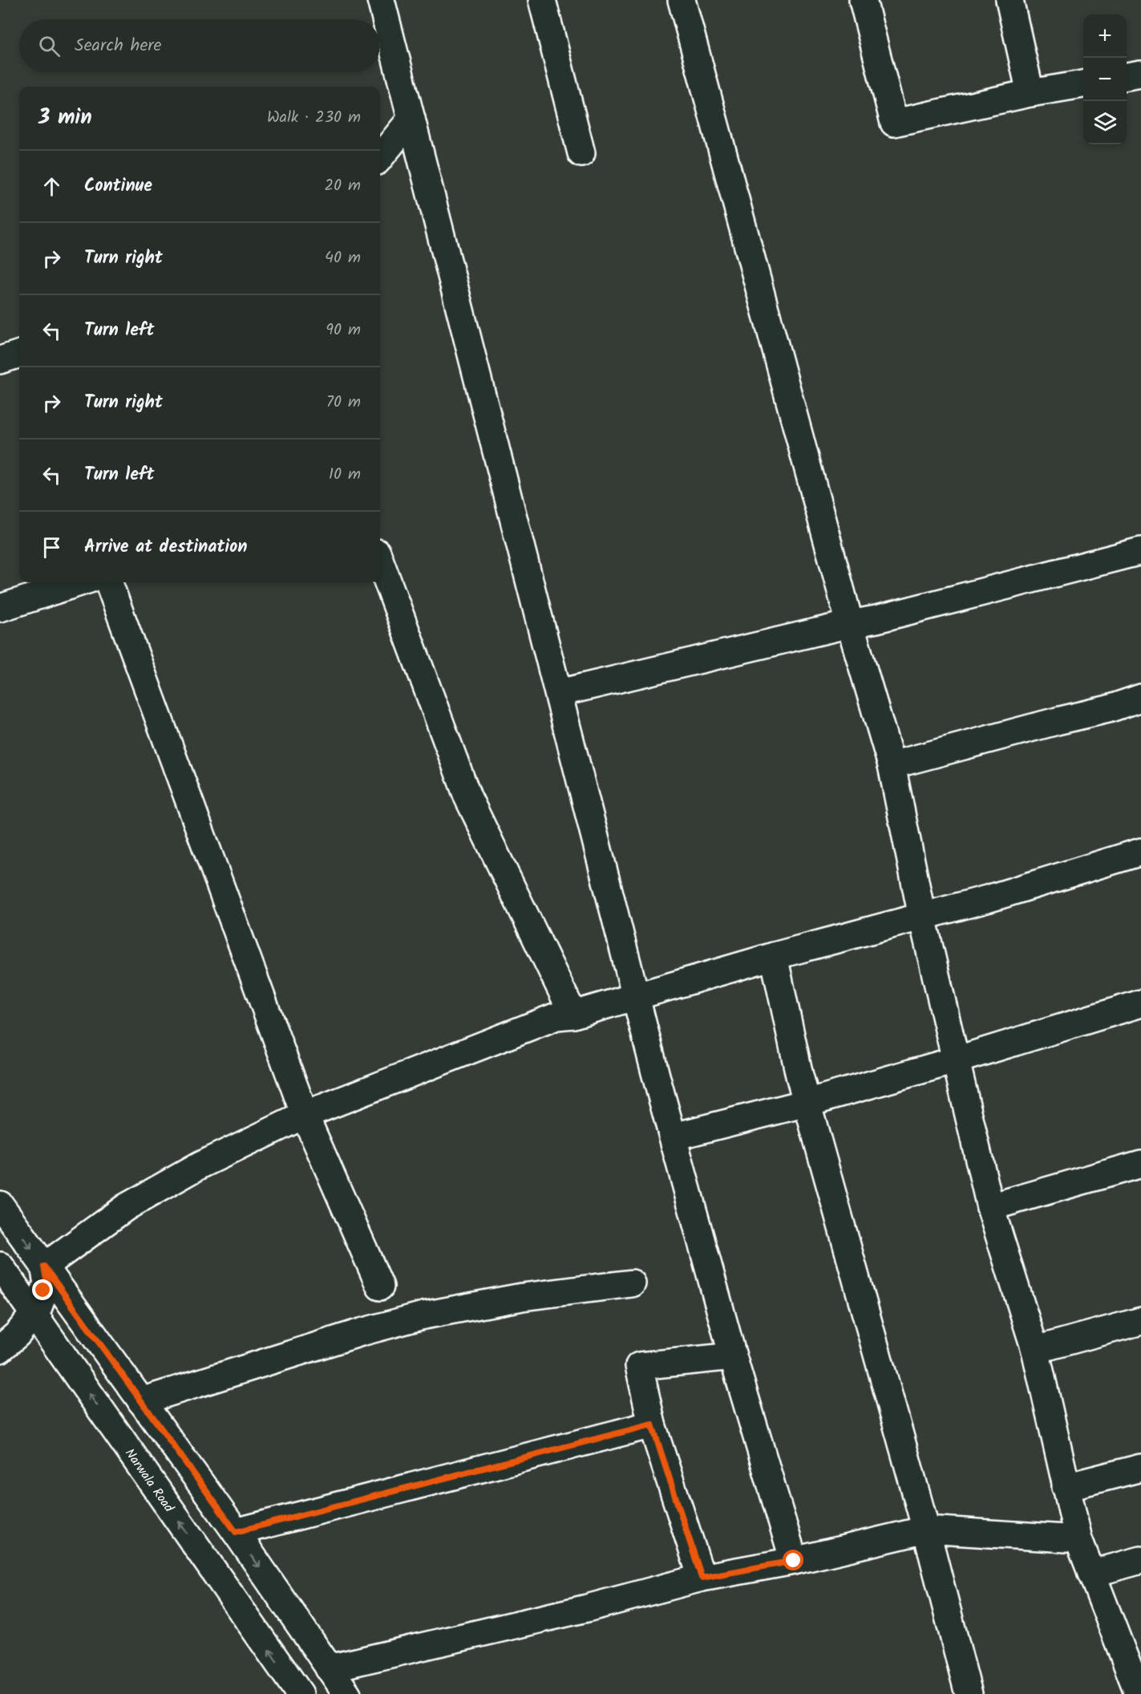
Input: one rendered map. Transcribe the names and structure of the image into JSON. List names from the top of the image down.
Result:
{
  "streets": {
    "street": ["Narwala Road"]
  },
  "page": {
    "map_buttons": ["+", "−"],
    "search": "Search here",
    "heading": ["3 min", "Walk · 230 m"],
    "list": [
      ["Continue", "20 m"],
      ["Turn right", "40 m"],
      ["Turn left", "90 m"],
      ["Turn right", "70 m"],
      ["Turn left", "10 m"],
      "Arrive at destination"
    ]
  }
}
